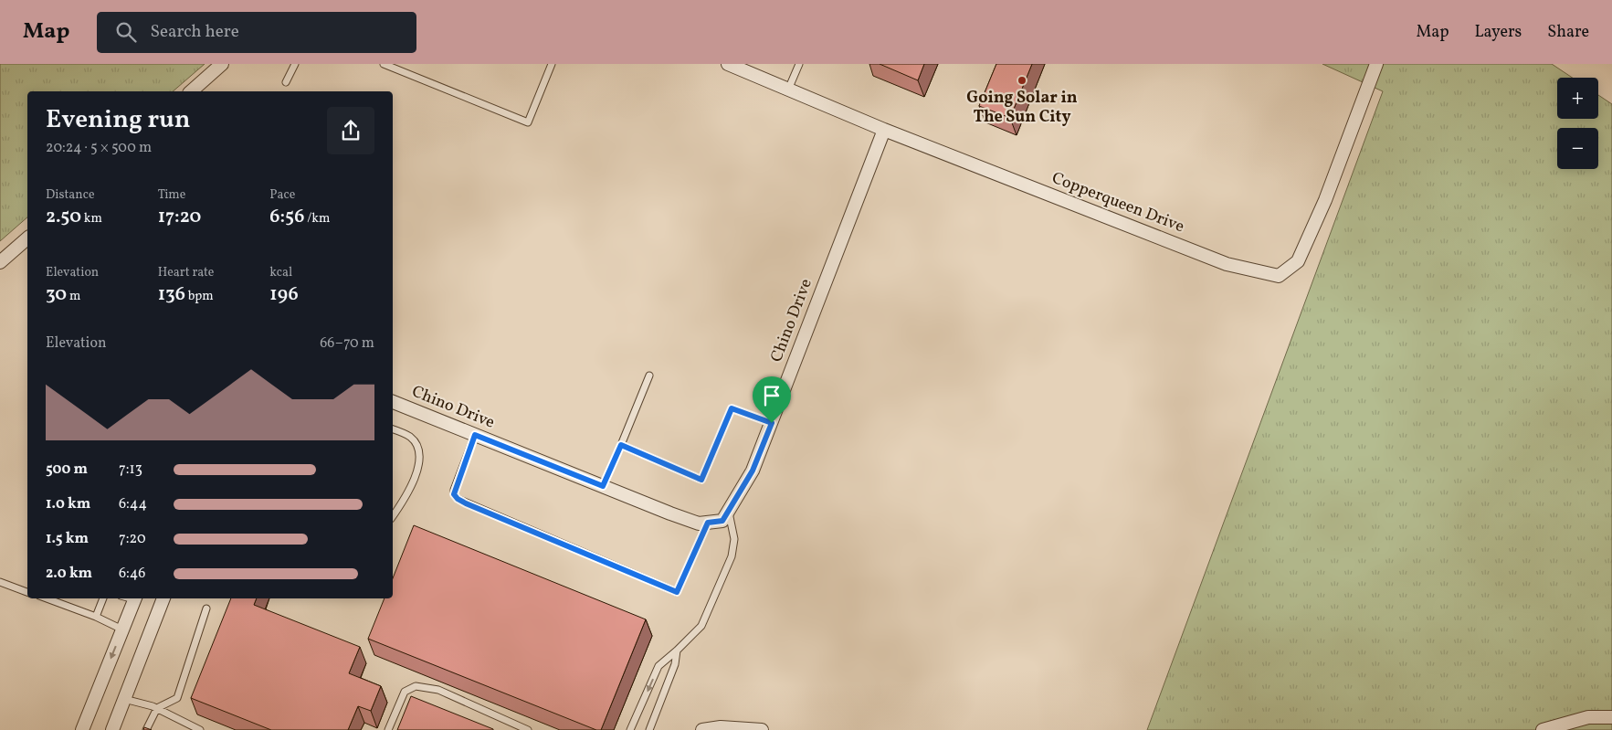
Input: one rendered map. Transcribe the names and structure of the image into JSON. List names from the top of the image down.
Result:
{
  "streets": {
    "street": ["Copperqueen Drive", "Chino Drive"]
  },
  "crossings": [
    ["Copperqueen Drive", "Chino Drive"]
  ],
  "places": ["Going Solar in The Sun City"],
  "page": {
    "header": "Map",
    "search": "Search here",
    "nav": ["Map", "Layers", "Share"],
    "map_buttons": ["+", "−"],
    "heading": ["Evening run", "20:24 · 5 × 500 m"],
    "stats": [
      ["Distance", "2.50 km"],
      ["Time", "17:20"],
      ["Pace", "6:56 /km"],
      ["Elevation", "30 m"],
      ["Heart rate", "136 bpm"],
      ["kcal", "196"]
    ],
    "chart": ["Elevation", "66–70 m"],
    "list": [
      {
        "name": "500 m",
        "note": "7:13"
      },
      {
        "name": "1.0 km",
        "note": "6:44"
      },
      {
        "name": "1.5 km",
        "note": "7:20"
      },
      {
        "name": "2.0 km",
        "note": "6:46"
      }
    ]
  }
}
